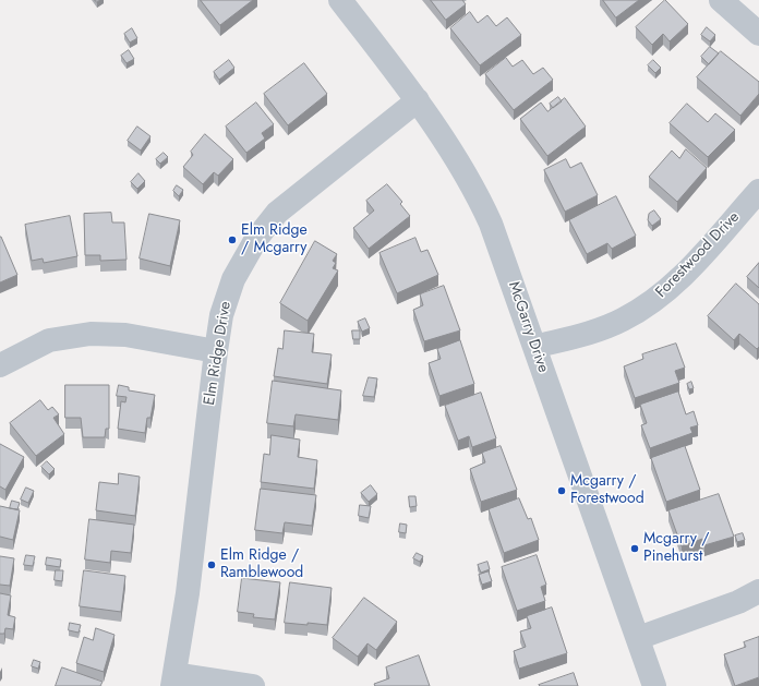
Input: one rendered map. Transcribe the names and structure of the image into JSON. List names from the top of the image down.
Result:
{
  "streets": {
    "street": ["Forestwood Drive", "McGarry Drive", "Elm Ridge Drive"]
  },
  "crossings": [
    ["Forestwood Drive", "McGarry Drive"],
    ["McGarry Drive", "Elm Ridge Drive"]
  ],
  "places": [
    "Elm Ridge / Mcgarry",
    "Mcgarry / Forestwood",
    "Mcgarry / Pinehurst",
    "Elm Ridge / Ramblewood"
  ]
}
